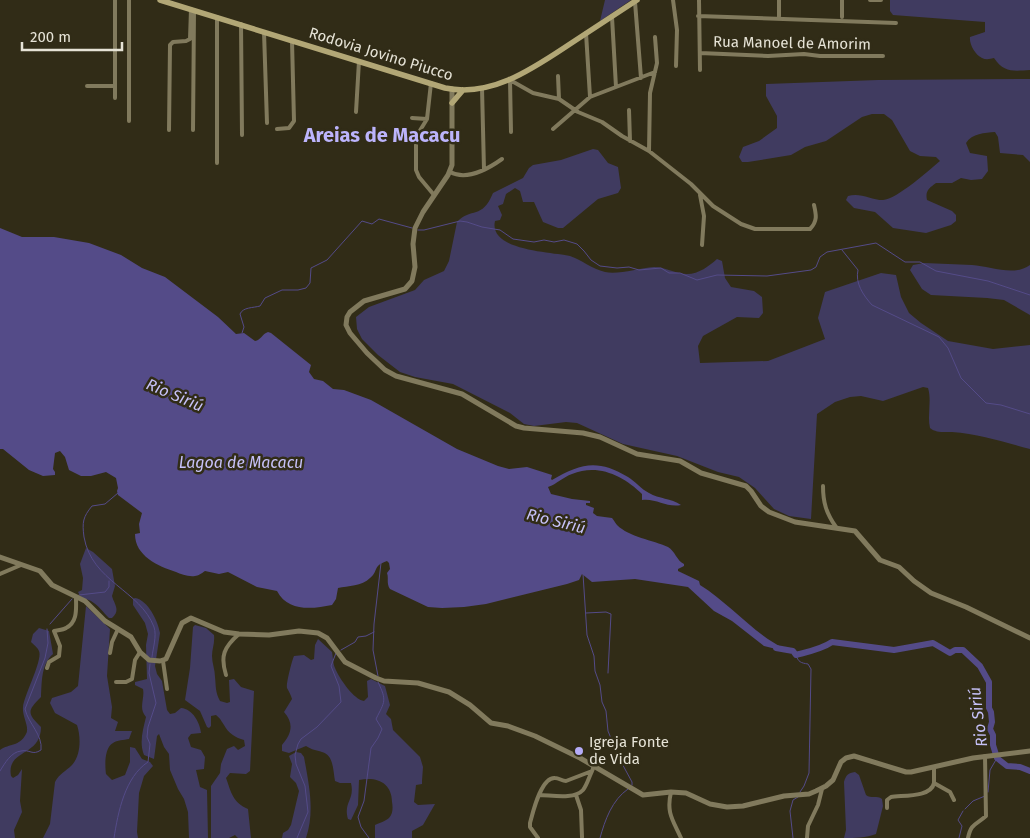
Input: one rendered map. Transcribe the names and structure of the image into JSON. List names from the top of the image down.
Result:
{
  "streets": {
    "main road": ["Rodovia Jovino Piucco"],
    "street": ["Rua Manoel de Amorim"]
  },
  "districts": ["Areias de Macacu"],
  "water": ["Rio Siriú", "Lagoa de Macacu"],
  "places": ["Igreja Fonte de Vida"],
  "scale_bar": "200 m"
}
